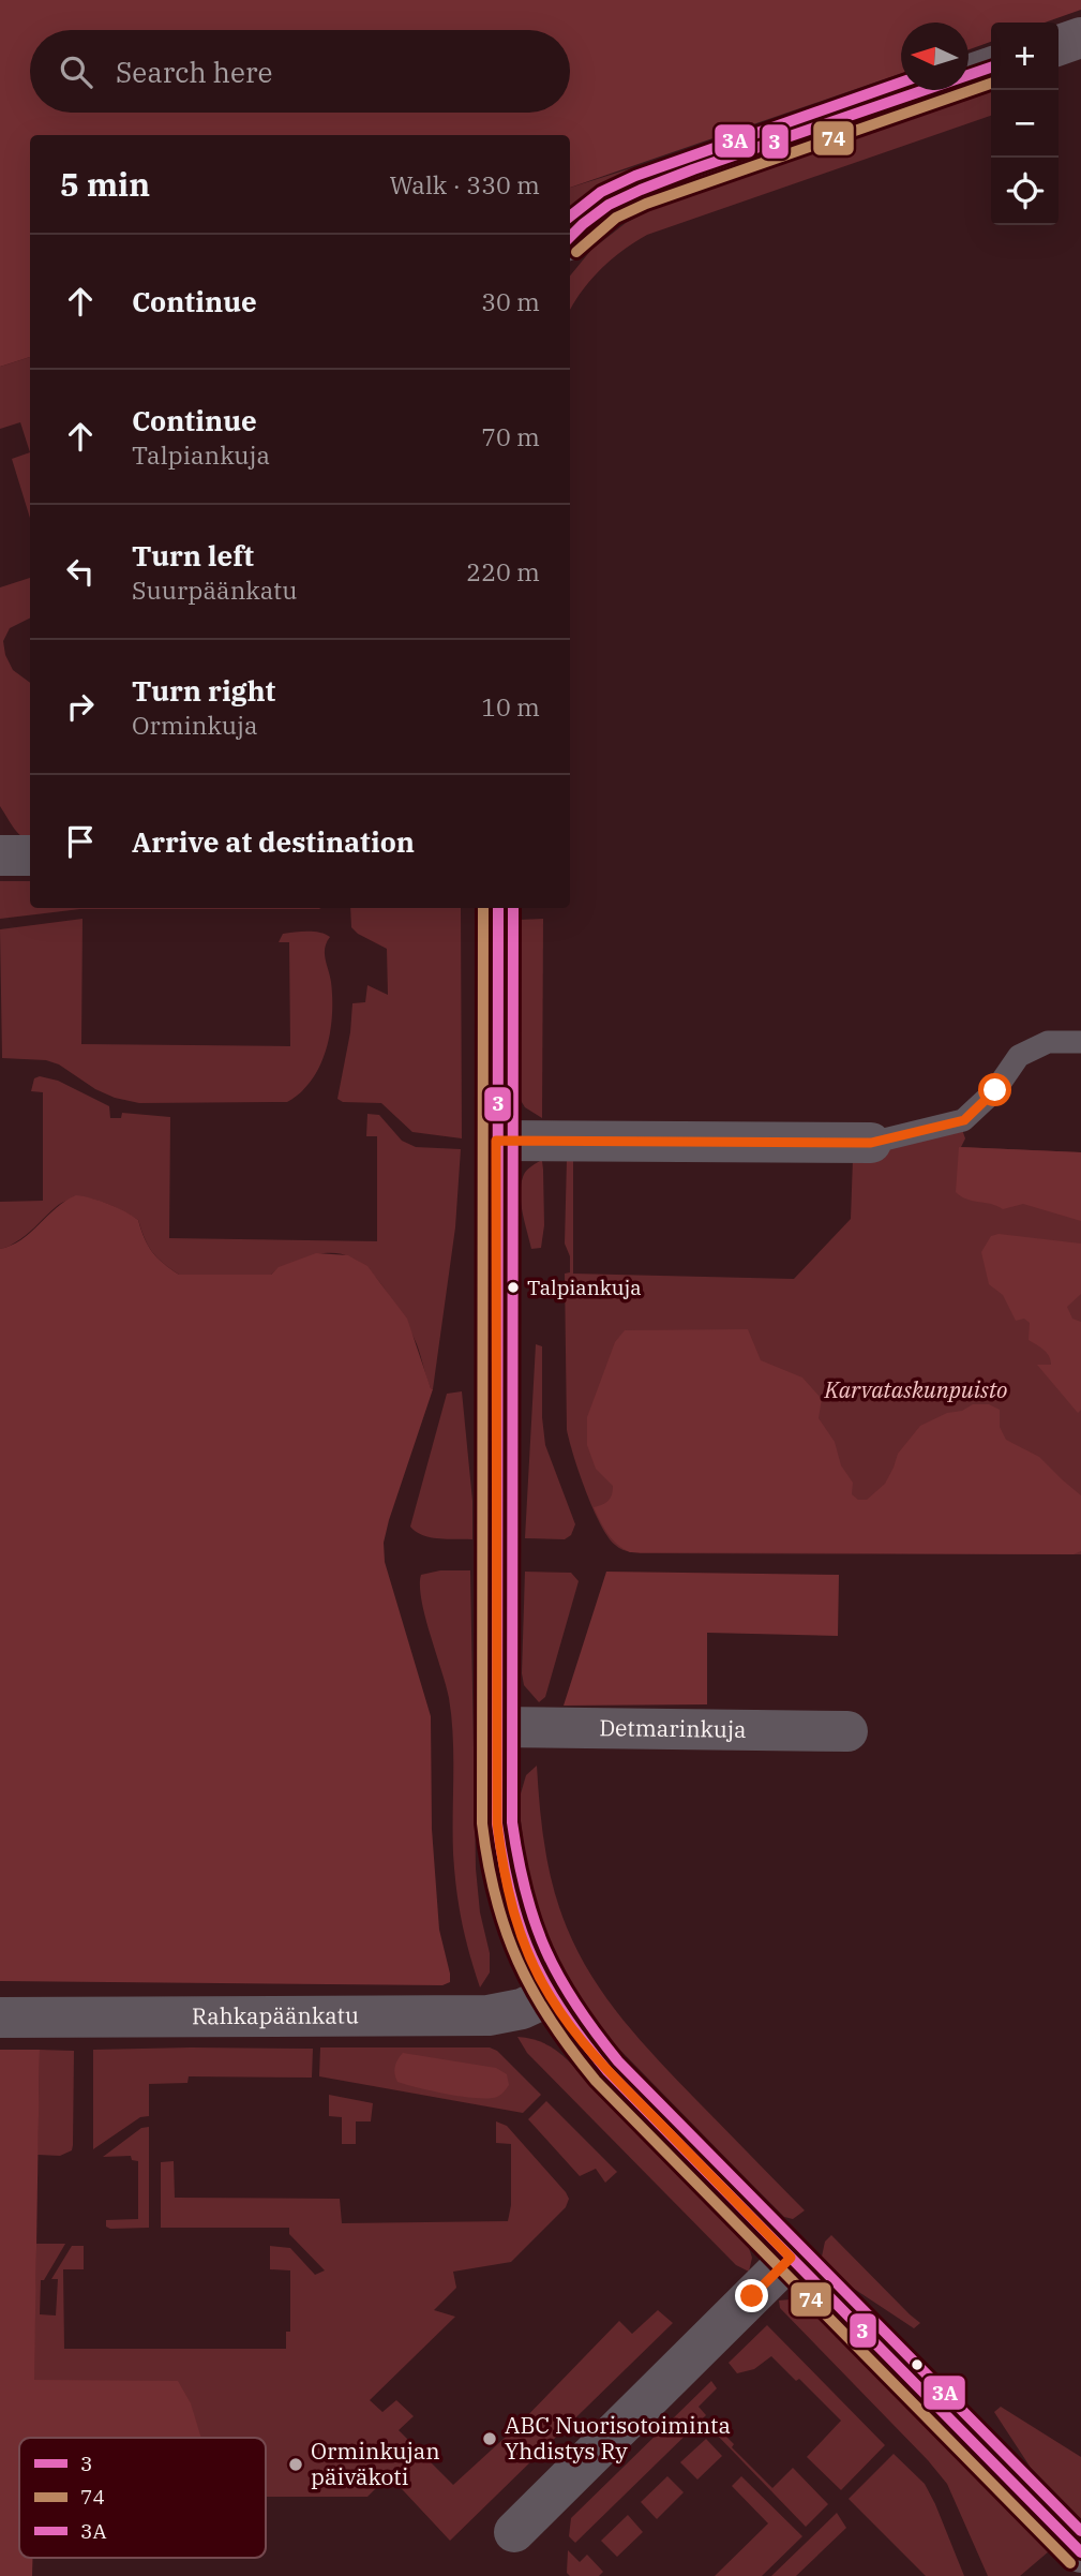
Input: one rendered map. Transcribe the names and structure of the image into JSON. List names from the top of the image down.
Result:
{
  "streets": {
    "street": ["Detmarinkuja", "Rahkapäänkatu"]
  },
  "parks": ["Karvataskunpuisto"],
  "places": ["Talpiankuja", "ABC Nuorisotoiminta Yhdistys Ry", "Orminkujan päiväkoti"],
  "lines": ["transit line 3", "transit line 3A", "transit line 74"],
  "legend": ["3", "74", "3A"],
  "north": "left",
  "page": {
    "map_buttons": ["+", "−"],
    "search": "Search here",
    "heading": ["5 min", "Walk · 330 m"],
    "list": [
      ["Continue", "30 m"],
      ["Continue", "Talpiankuja", "70 m"],
      ["Turn left", "Suurpäänkatu", "220 m"],
      ["Turn right", "Orminkuja", "10 m"],
      "Arrive at destination"
    ]
  }
}
